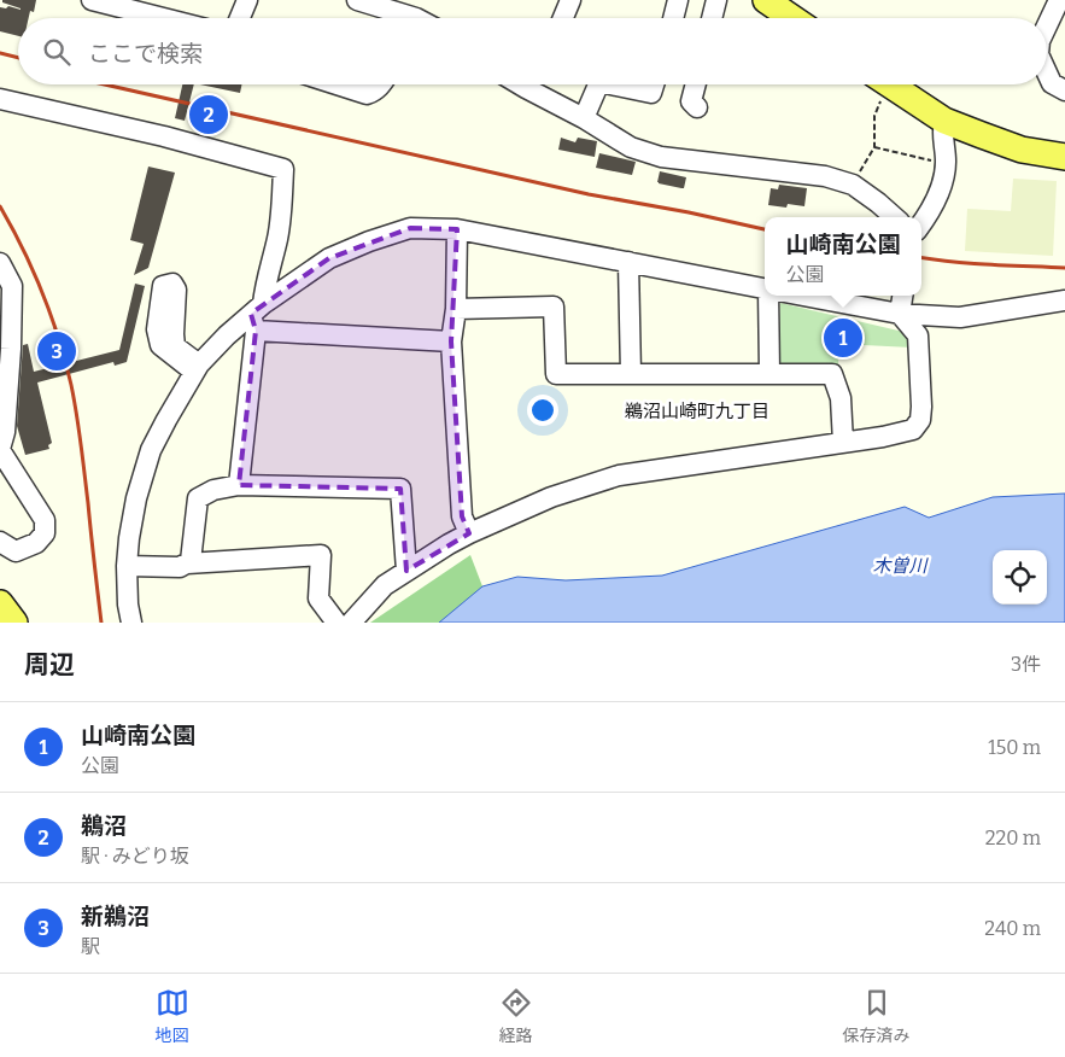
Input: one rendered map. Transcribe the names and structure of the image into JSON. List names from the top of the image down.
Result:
{
  "districts": ["鵜沼山崎町九丁目"],
  "water": ["木曽川"],
  "page": {
    "search": "ここで検索",
    "pins": ["2", "1", "3"],
    "popup": ["山崎南公園", "公園"],
    "heading": ["周辺", "3件"],
    "list": [
      {
        "mark": "1",
        "name": "山崎南公園",
        "note": "公園",
        "value": "150 m"
      },
      {
        "mark": "2",
        "name": "鵜沼",
        "note": "駅 · みどり坂",
        "value": "220 m"
      },
      {
        "mark": "3",
        "name": "新鵜沼",
        "note": "駅",
        "value": "240 m"
      }
    ],
    "nav": ["地図", "経路", "保存済み"]
  }
}
